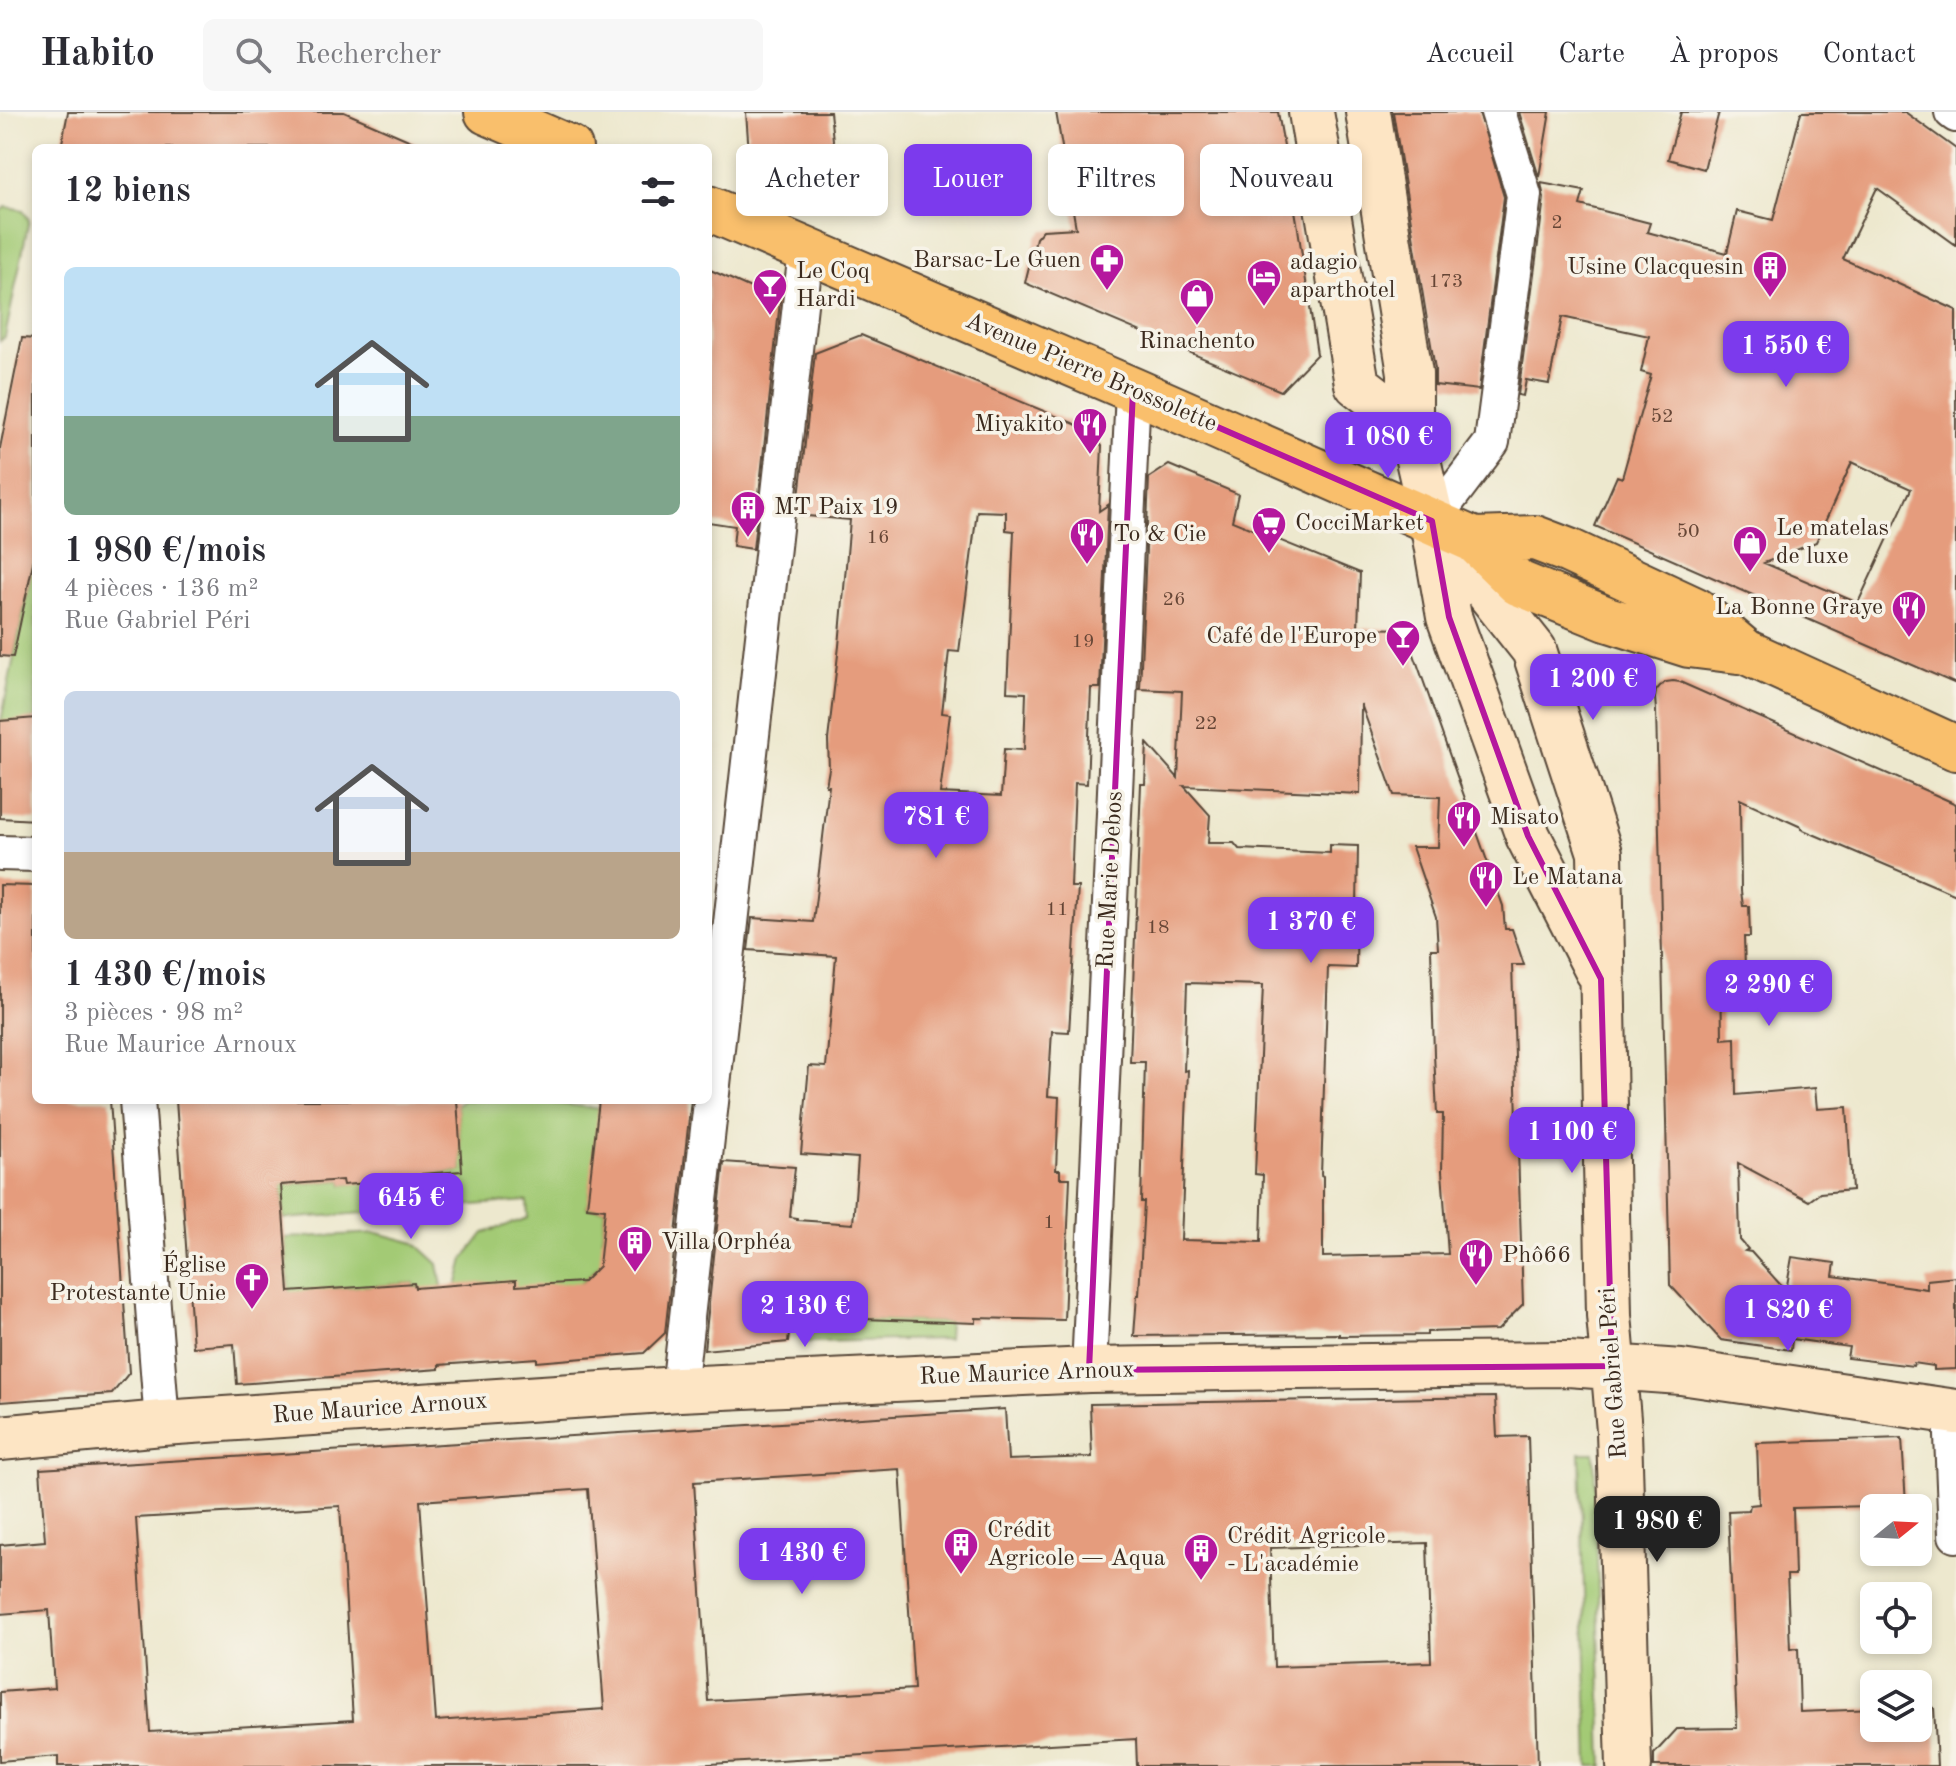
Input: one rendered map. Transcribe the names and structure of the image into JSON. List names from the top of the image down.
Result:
{
  "streets": {
    "main road": ["Avenue Pierre Brossolette", "Rue Gabriel Péri", "Rue Maurice Arnoux"],
    "street": ["Rue Marie Debos"]
  },
  "crossings": [
    ["Avenue Pierre Brossolette", "Rue Marie Debos"],
    ["Avenue Pierre Brossolette", "Rue Gabriel Péri"],
    ["Rue Marie Debos", "Rue Maurice Arnoux"],
    ["Rue Gabriel Péri", "Rue Maurice Arnoux"]
  ],
  "places": {
    "pharmacy": ["Barsac-Le Guen"],
    "building": [
      "Usine Clacquesin",
      "MT Paix 19",
      "Villa Orphéa",
      "Crédit Agricole − Aqua",
      "Crédit Agricole - L'académie"
    ],
    "hotel": ["adagio aparthotel"],
    "bar": ["Le Coq Hardi", "Café de l'Europe"],
    "shop": ["Rinachento", "Le matelas de luxe"],
    "restaurant": [
      "Miyakito",
      "To & Cie",
      "La Bonne Graye",
      "Misato",
      "Le Matana",
      "Phô66"
    ],
    "supermarket": ["CocciMarket"],
    "church": ["Église Protestante Unie"]
  },
  "house_numbers": [
    "2",
    "173",
    "52",
    "50",
    "16",
    "26",
    "19",
    "22",
    "11",
    "18",
    "1"
  ],
  "north": "right",
  "page": {
    "header": "Habito",
    "search": "Rechercher",
    "nav": [
      "Accueil",
      "Carte",
      "À propos",
      "Contact"
    ],
    "chip": [
      "Acheter",
      "Louer",
      "Filtres",
      "Nouveau"
    ],
    "heading": "12 biens",
    "list": [
      {
        "name": "1 980 €/mois",
        "note": "4 pièces · 136 m² · Rue Gabriel Péri"
      },
      {
        "name": "1 430 €/mois",
        "note": "3 pièces · 98 m² · Rue Maurice Arnoux"
      }
    ],
    "price": [
      "1 550 €",
      "1 080 €",
      "1 200 €",
      "781 €",
      "1 370 €",
      "2 290 €",
      "1 100 €",
      "645 €",
      "2 130 €",
      "1 820 €",
      "1 980 €",
      "1 430 €"
    ]
  }
}
